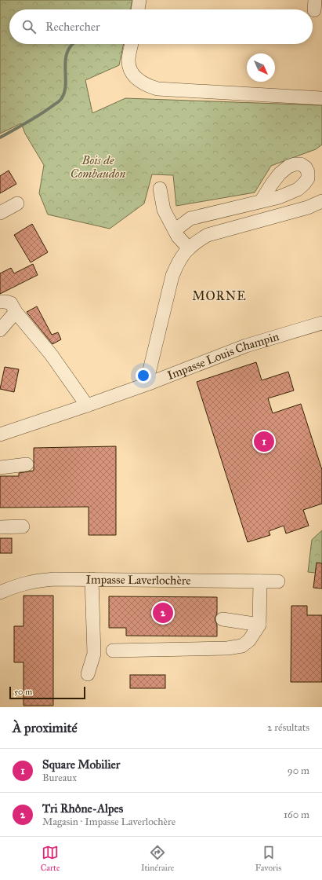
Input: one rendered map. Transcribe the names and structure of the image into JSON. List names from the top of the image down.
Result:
{
  "streets": {
    "street": ["Impasse Louis Champin", "Impasse Laverlochère"]
  },
  "districts": ["MORNE"],
  "parks": ["Bois de Combaudon"],
  "scale_bar": "50 m",
  "north": "bottom right",
  "page": {
    "search": "Rechercher",
    "pins": ["1", "2"],
    "scale": "50 m",
    "heading": ["À proximité", "2 résultats"],
    "list": [
      {
        "mark": "1",
        "name": "Square Mobilier",
        "note": "Bureaux",
        "value": "90 m"
      },
      {
        "mark": "2",
        "name": "Tri Rhône-Alpes",
        "note": "Magasin · Impasse Laverlochère",
        "value": "160 m"
      }
    ],
    "nav": ["Carte", "Itinéraire", "Favoris"]
  }
}
